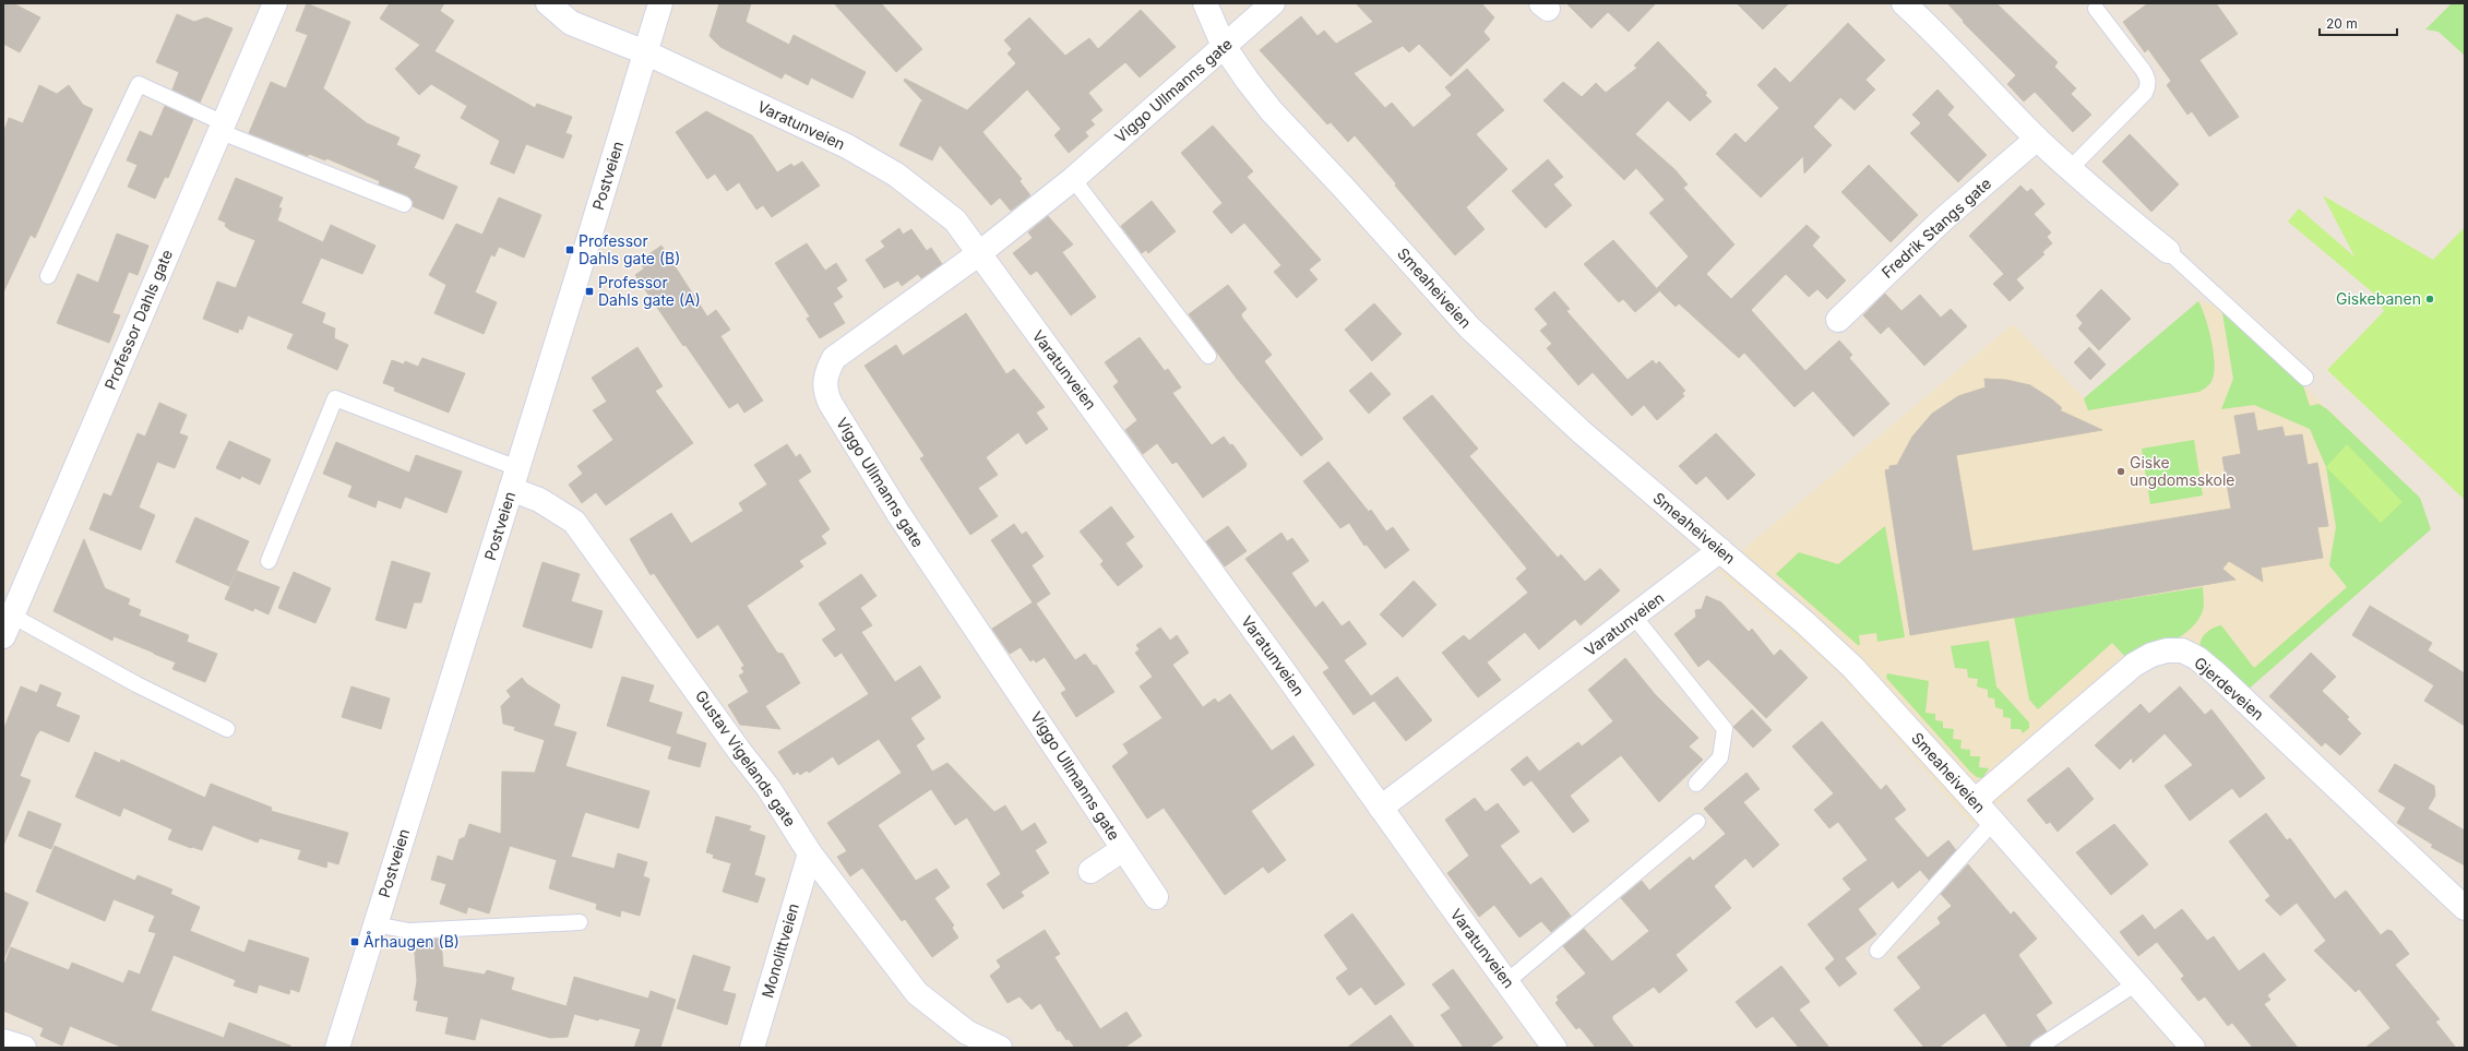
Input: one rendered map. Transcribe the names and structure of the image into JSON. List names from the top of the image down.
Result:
{
  "streets": {
    "street": [
      "Viggo Ullmanns gate",
      "Varatunveien",
      "Postveien",
      "Fredrik Stangs gate",
      "Smeaheiveien",
      "Professor Dahls gate",
      "Gjerdeveien",
      "Gustav Vigelands gate",
      "Monolittveien"
    ]
  },
  "crossings": [
    ["Viggo Ullmanns gate", "Varatunveien"],
    ["Viggo Ullmanns gate", "Smeaheiveien"],
    ["Varatunveien", "Postveien"],
    ["Varatunveien", "Smeaheiveien"],
    ["Postveien", "Gustav Vigelands gate"],
    ["Smeaheiveien", "Gjerdeveien"],
    ["Gustav Vigelands gate", "Monolittveien"]
  ],
  "places": {
    "transit": ["Professor Dahls gate (B)", "Professor Dahls gate (A)", "Århaugen (B)"],
    "other": ["Giskebanen", "Giske ungdomsskole"]
  },
  "scale_bar": "20 m"
}
